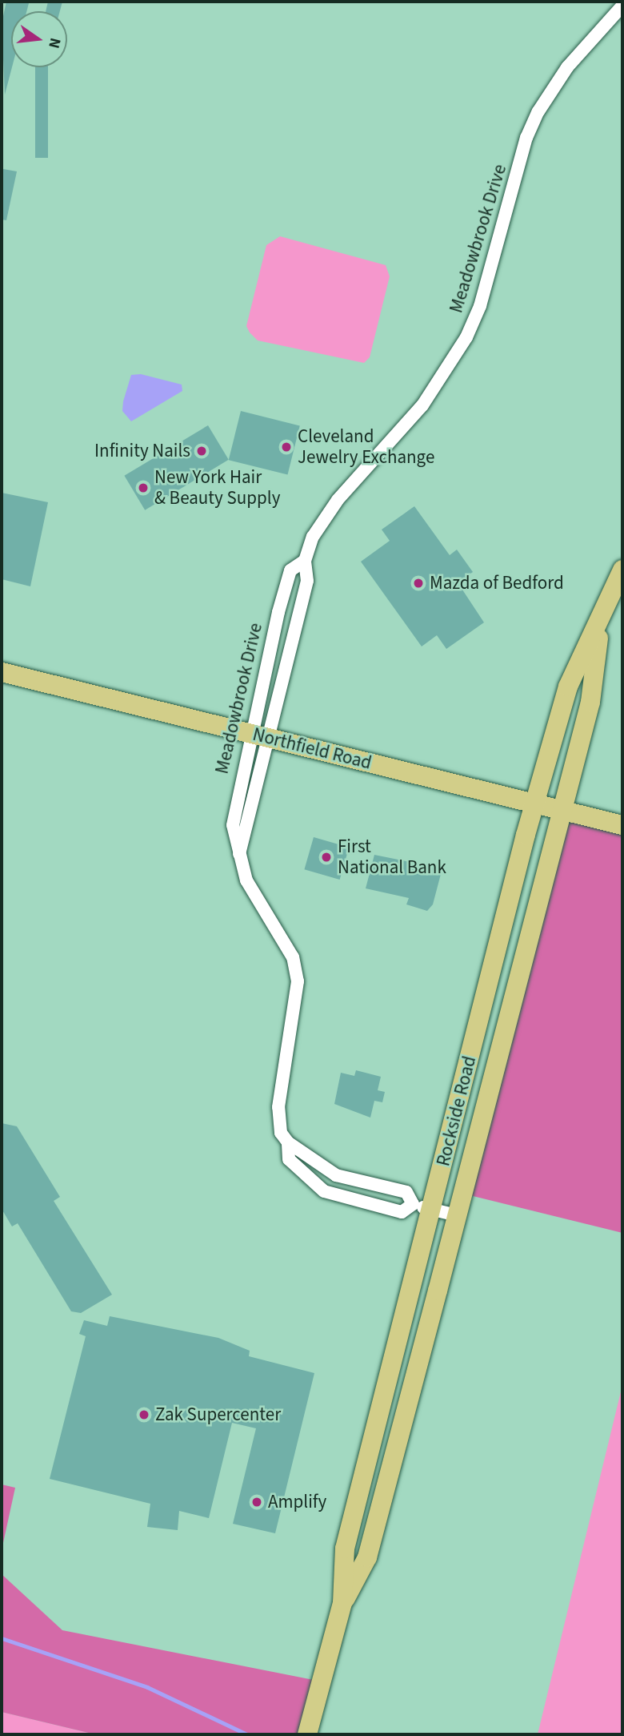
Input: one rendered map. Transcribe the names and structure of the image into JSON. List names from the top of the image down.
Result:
{
  "streets": {
    "main road": ["Northfield Road", "Rockside Road"],
    "street": ["Meadowbrook Drive"]
  },
  "crossings": [
    ["Meadowbrook Drive", "Northfield Road"],
    ["Meadowbrook Drive", "Rockside Road"],
    ["Northfield Road", "Rockside Road"]
  ],
  "places": [
    "Cleveland Jewelry Exchange",
    "Infinity Nails",
    "New York Hair & Beauty Supply",
    "Mazda of Bedford",
    "First National Bank",
    "Zak Supercenter",
    "Amplify"
  ],
  "north": "right"
}
